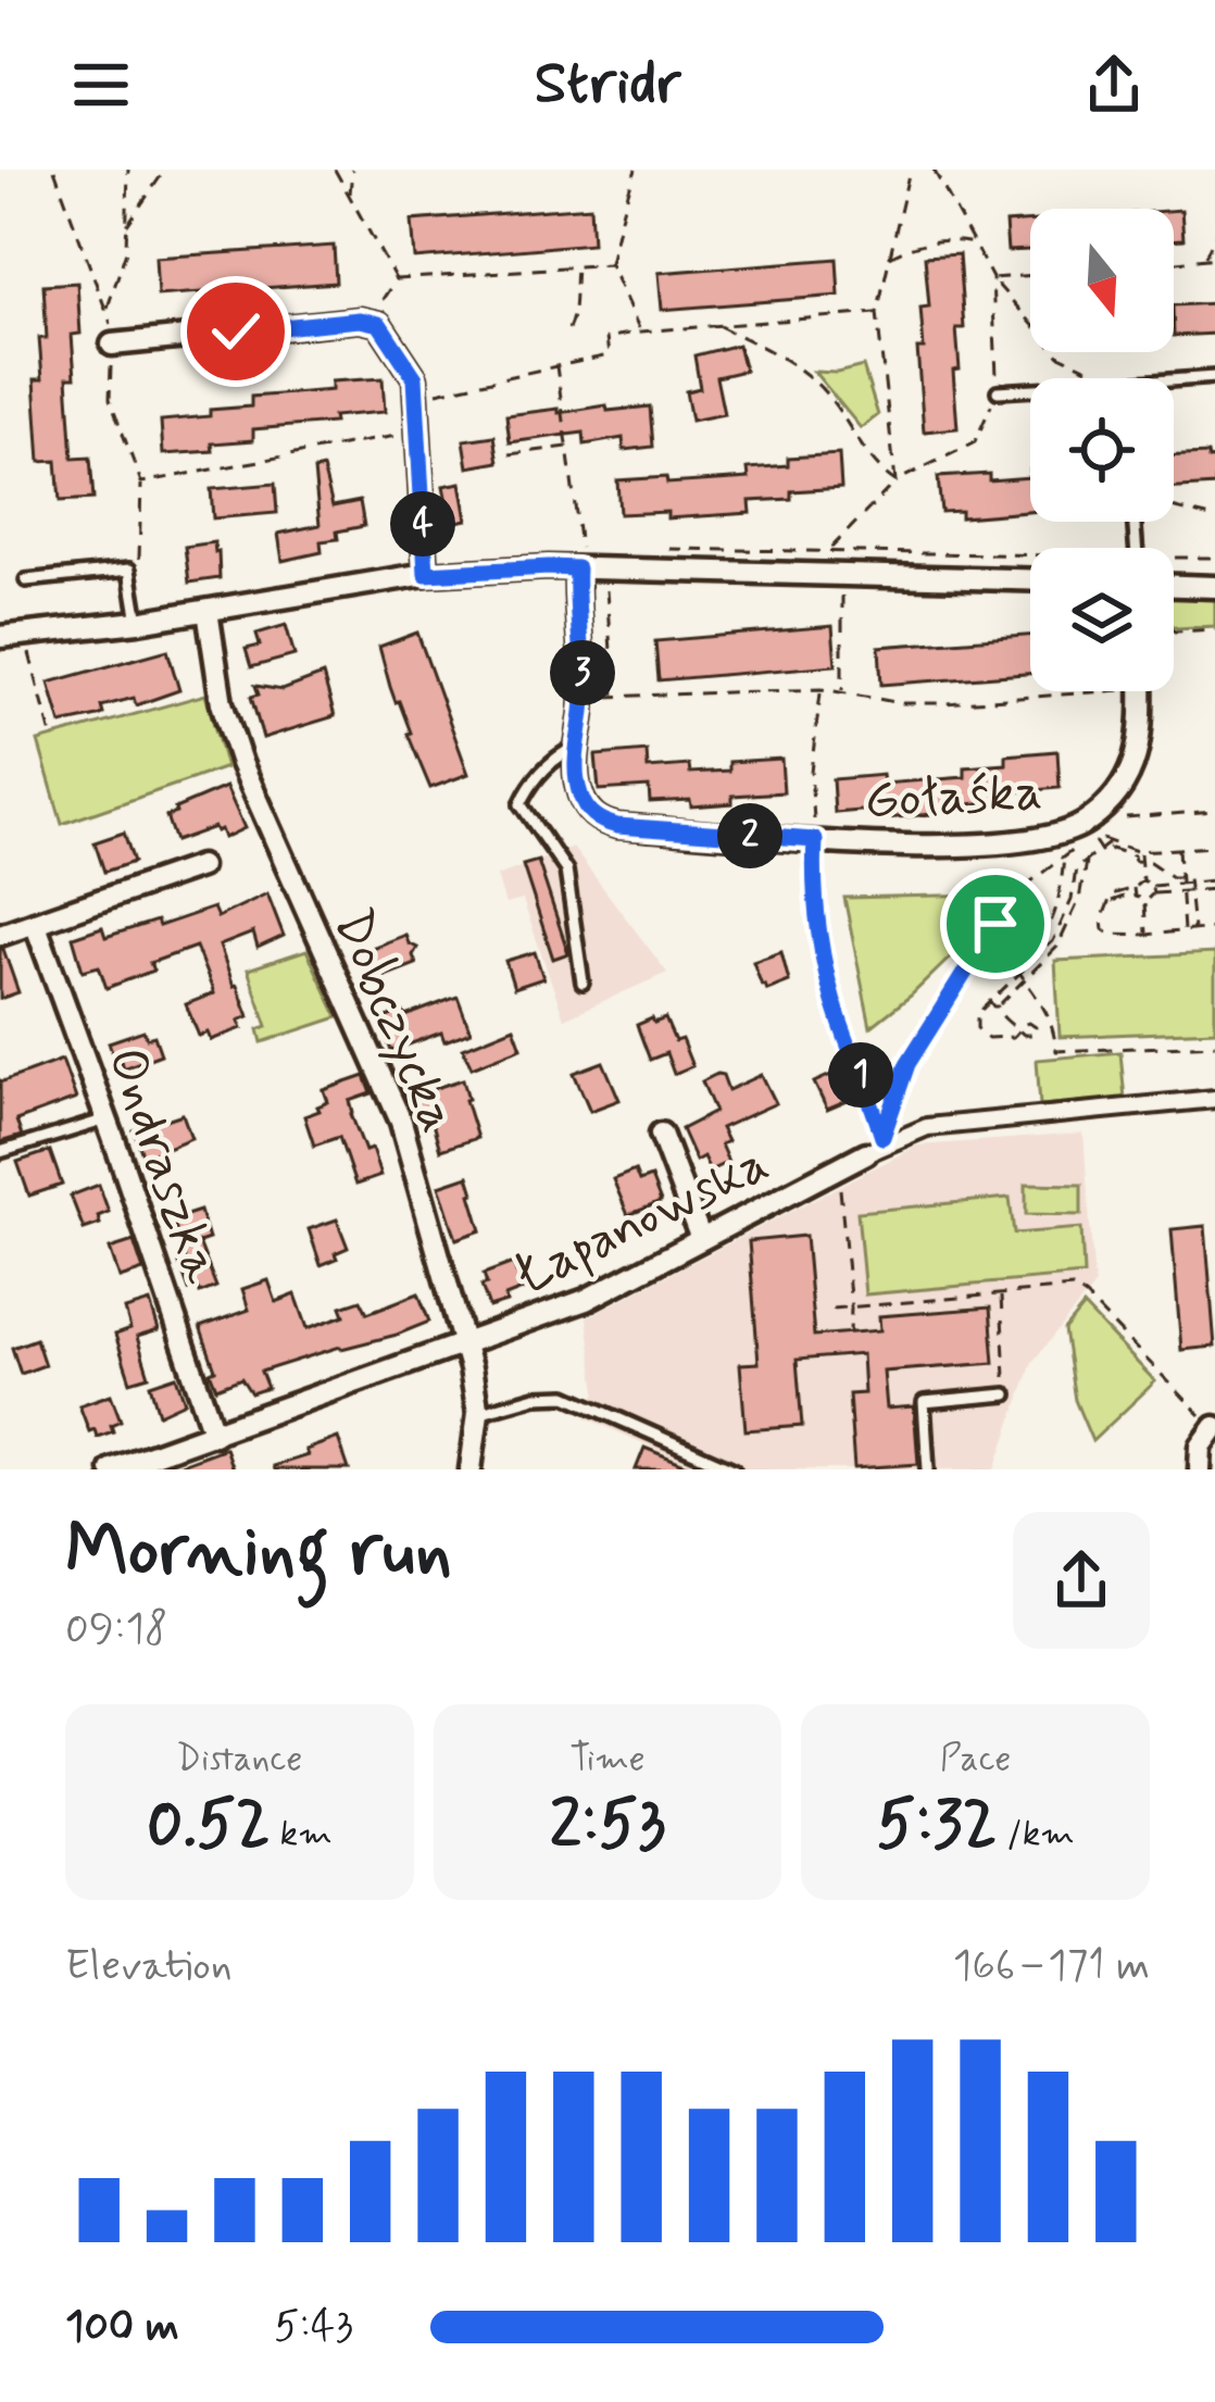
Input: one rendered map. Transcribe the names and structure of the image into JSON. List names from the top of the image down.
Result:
{
  "streets": {
    "street": [
      "Gołaśka",
      "Dobczycka",
      "Ondraszka",
      "Łapanowska"
    ]
  },
  "crossings": [
    ["Dobczycka", "Łapanowska"],
    ["Ondraszka", "Łapanowska"]
  ],
  "north": "bottom",
  "page": {
    "header": "Stridr",
    "pins": [
      "4",
      "3",
      "2",
      "1"
    ],
    "heading": ["Morning run", "09:18"],
    "stats": [
      ["Distance", "0.52 km"],
      ["Time", "2:53"],
      ["Pace", "5:32 /km"]
    ],
    "chart": ["Elevation", "166–171 m"],
    "list": [
      {
        "name": "100 m",
        "note": "5:43"
      }
    ]
  }
}
